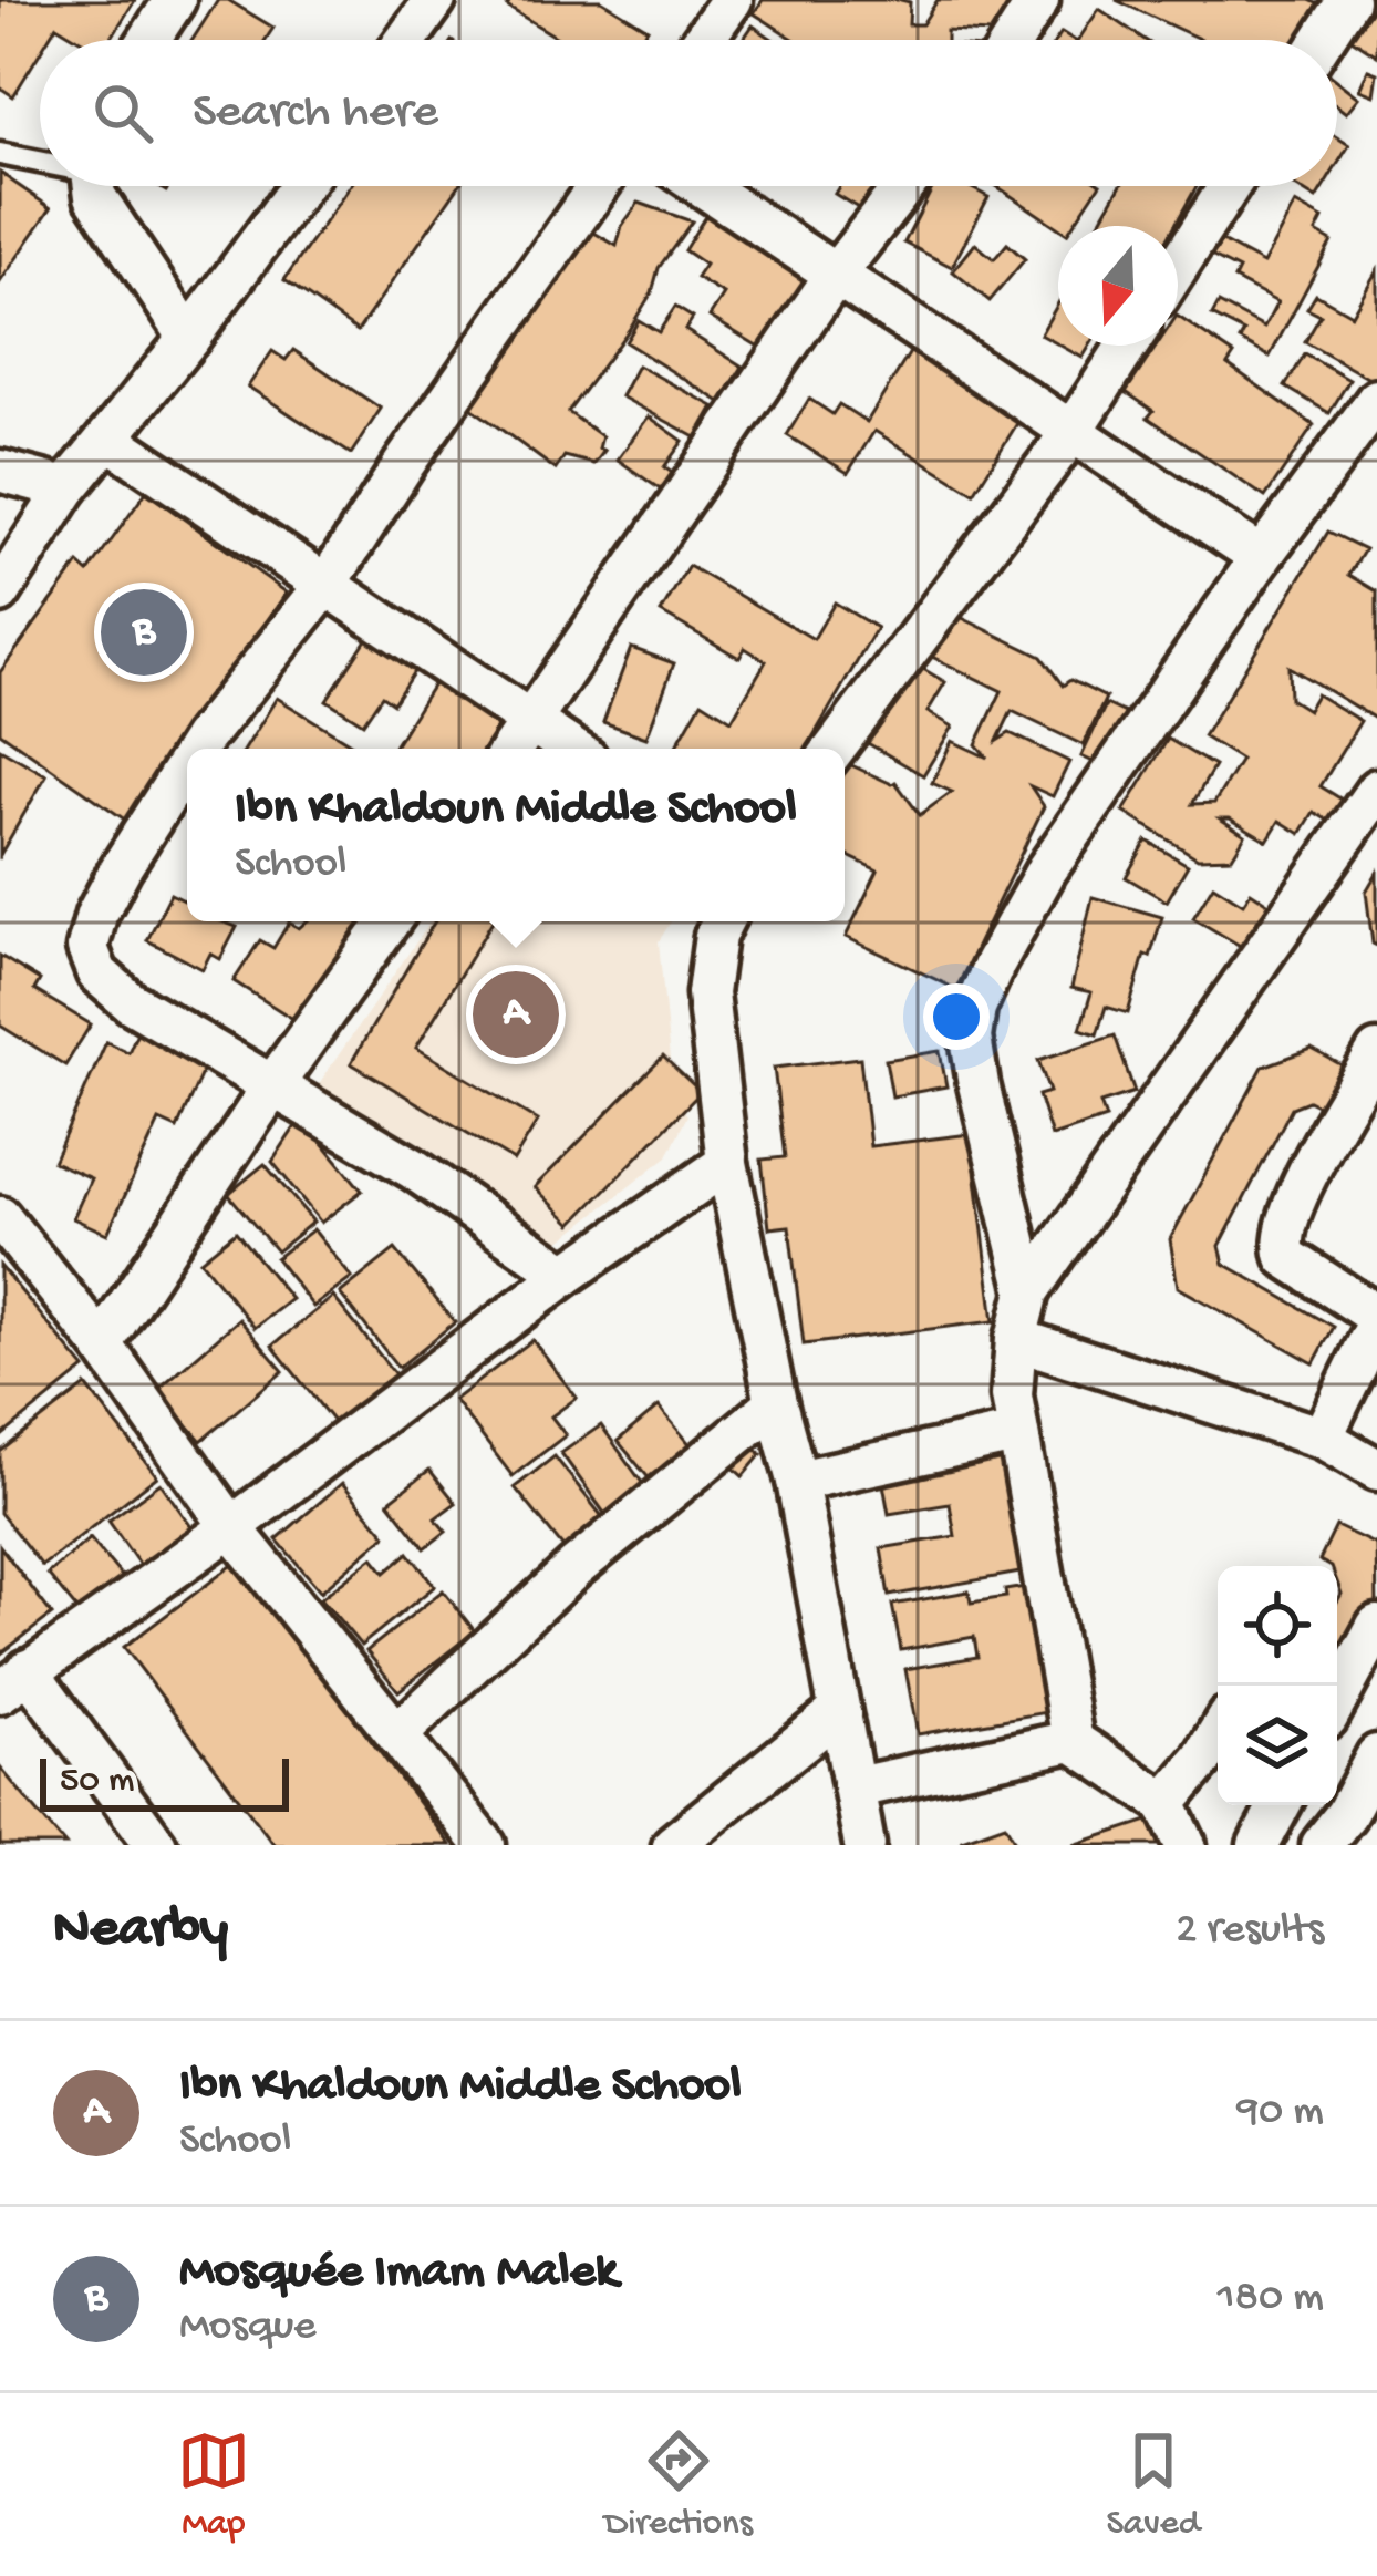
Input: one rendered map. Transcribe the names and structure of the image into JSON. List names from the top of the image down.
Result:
{
  "scale_bar": "50 m",
  "north": "bottom",
  "page": {
    "search": "Search here",
    "pins": ["B", "A"],
    "popup": ["Ibn Khaldoun Middle School", "School"],
    "scale": "50 m",
    "heading": ["Nearby", "2 results"],
    "list": [
      {
        "mark": "A",
        "name": "Ibn Khaldoun Middle School",
        "note": "School",
        "value": "90 m"
      },
      {
        "mark": "B",
        "name": "Mosquée Imam Malek",
        "note": "Mosque",
        "value": "180 m"
      }
    ],
    "nav": ["Map", "Directions", "Saved"]
  }
}
